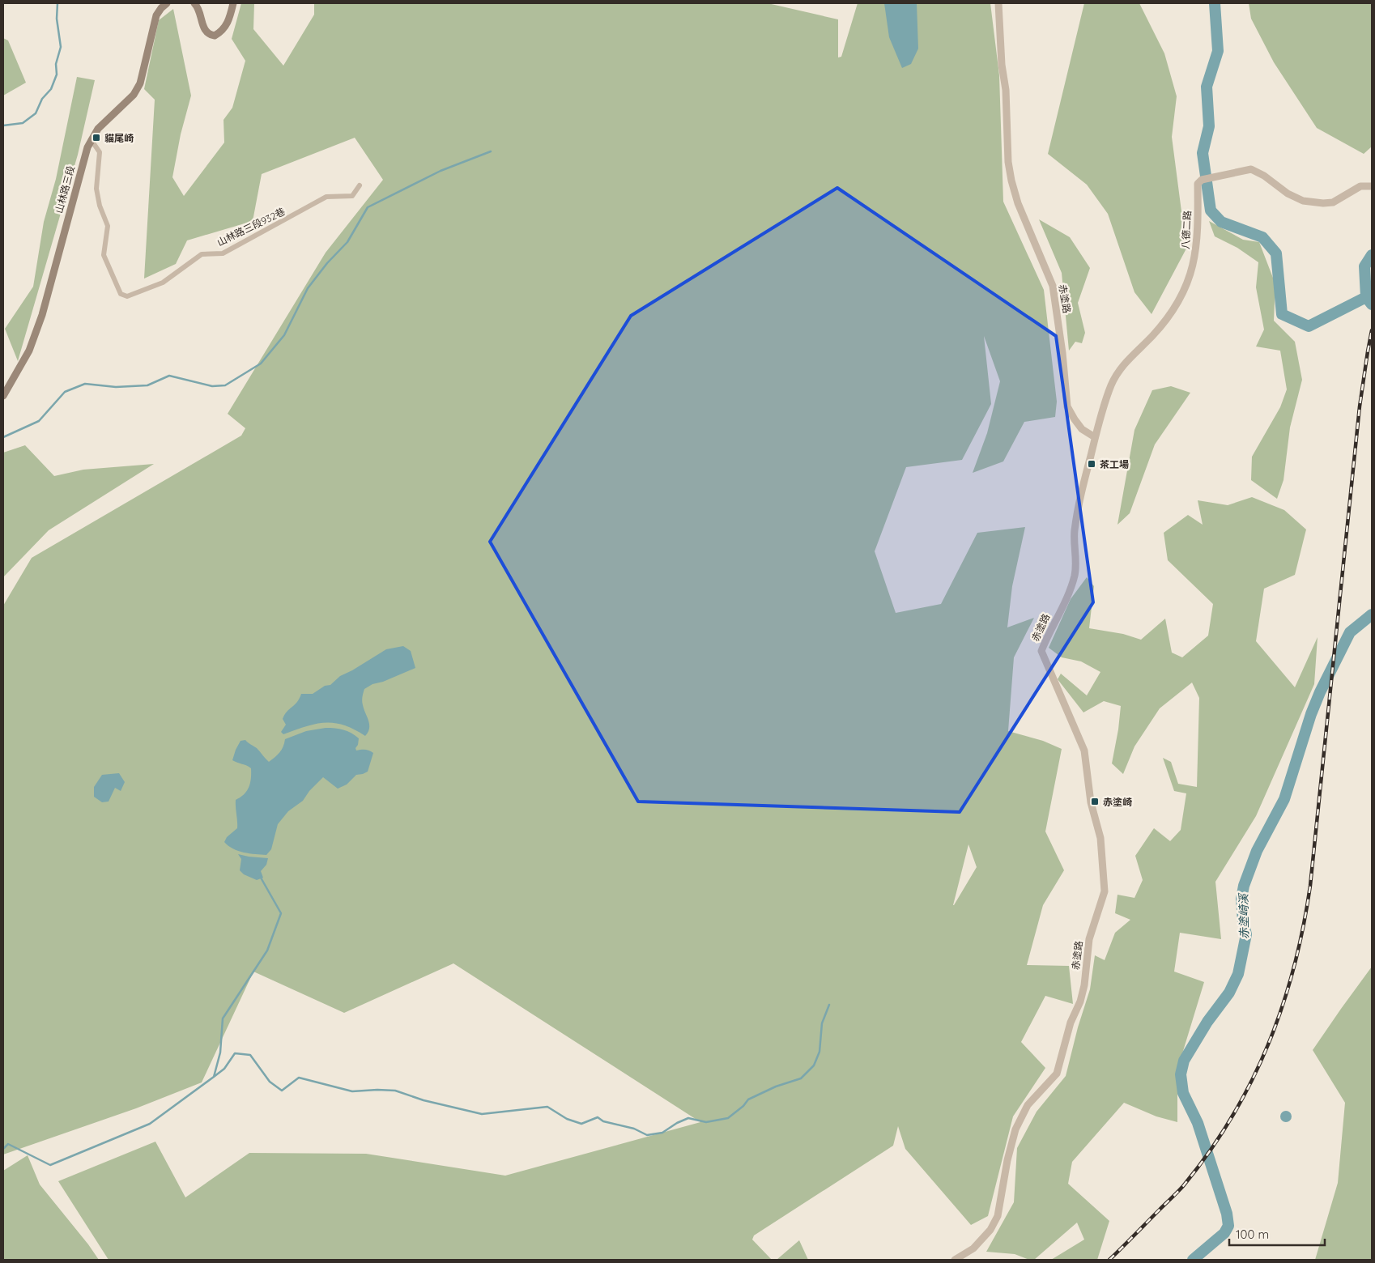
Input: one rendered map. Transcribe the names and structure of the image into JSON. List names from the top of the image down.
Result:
{
  "streets": {
    "main road": ["山林路三段"],
    "street": ["山林路三段932巷", "八德二路", "赤塗路"]
  },
  "crossings": [
    ["山林路三段", "山林路三段932巷"],
    ["八德二路", "赤塗路"]
  ],
  "water": ["赤塗崎溪"],
  "places": {
    "transit": ["貓尾崎", "茶工場", "赤塗崎"]
  },
  "scale_bar": "100 m"
}
